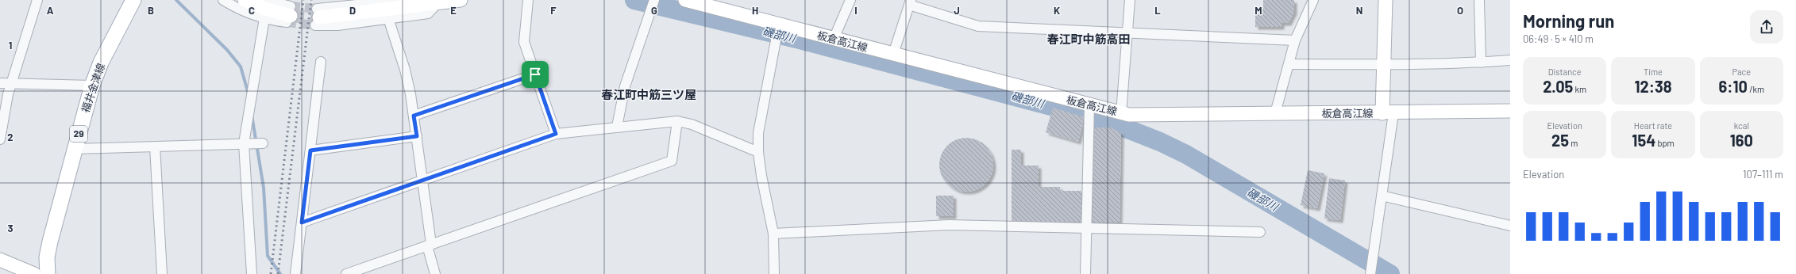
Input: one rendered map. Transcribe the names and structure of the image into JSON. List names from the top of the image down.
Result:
{
  "streets": {
    "main road": ["板倉高江線", "福井金津線", "29"]
  },
  "districts": ["春江町中筋高田", "春江町中筋三ツ屋"],
  "water": ["磯部川"],
  "page": {
    "heading": ["Morning run", "06:49 · 5 × 410 m"],
    "stats": [
      ["Distance", "2.05 km"],
      ["Time", "12:38"],
      ["Pace", "6:10 /km"],
      ["Elevation", "25 m"],
      ["Heart rate", "154 bpm"],
      ["kcal", "160"]
    ],
    "chart": ["Elevation", "107–111 m"]
  },
  "grid": {
    "columns": [
      "A",
      "B",
      "C",
      "D",
      "E",
      "F",
      "G",
      "H",
      "I",
      "J",
      "K",
      "L",
      "M",
      "N",
      "O"
    ],
    "rows": ["1", "2", "3"]
  }
}
